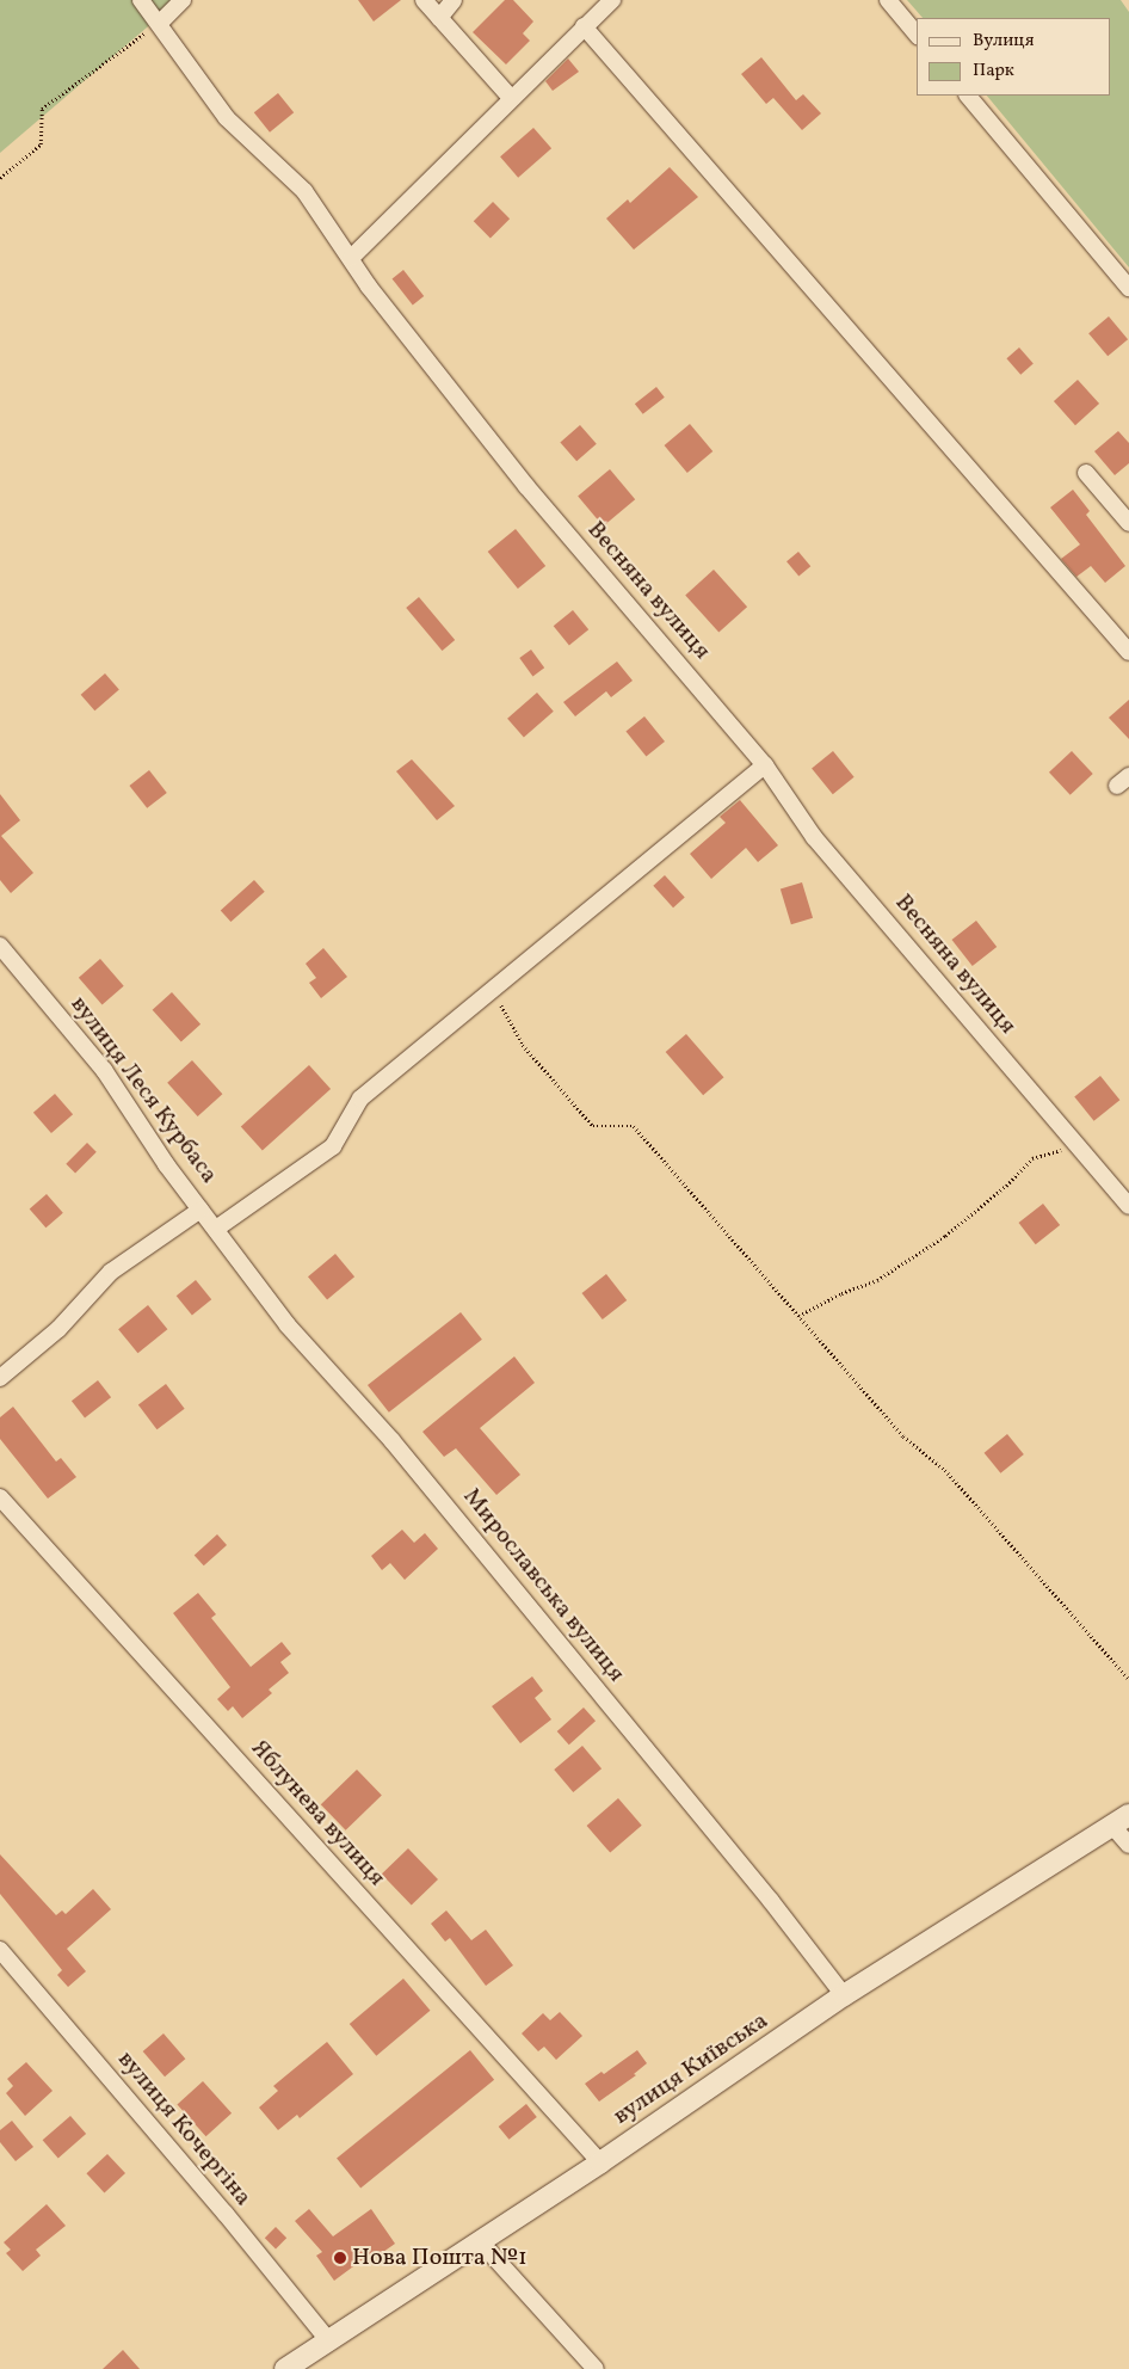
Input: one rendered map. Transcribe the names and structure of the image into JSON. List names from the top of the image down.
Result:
{
  "streets": {
    "street": [
      "Весняна вулиця",
      "вулиця Леся Курбаса",
      "Мирославська вулиця",
      "Яблунева вулиця",
      "вулиця Київська",
      "вулиця Кочергіна"
    ]
  },
  "crossings": [
    ["вулиця Леся Курбаса", "Мирославська вулиця"],
    ["Мирославська вулиця", "вулиця Київська"],
    ["Яблунева вулиця", "вулиця Київська"],
    ["вулиця Київська", "вулиця Кочергіна"]
  ],
  "places": ["Нова Пошта №1"],
  "legend": ["Вулиця", "Парк"]
}
